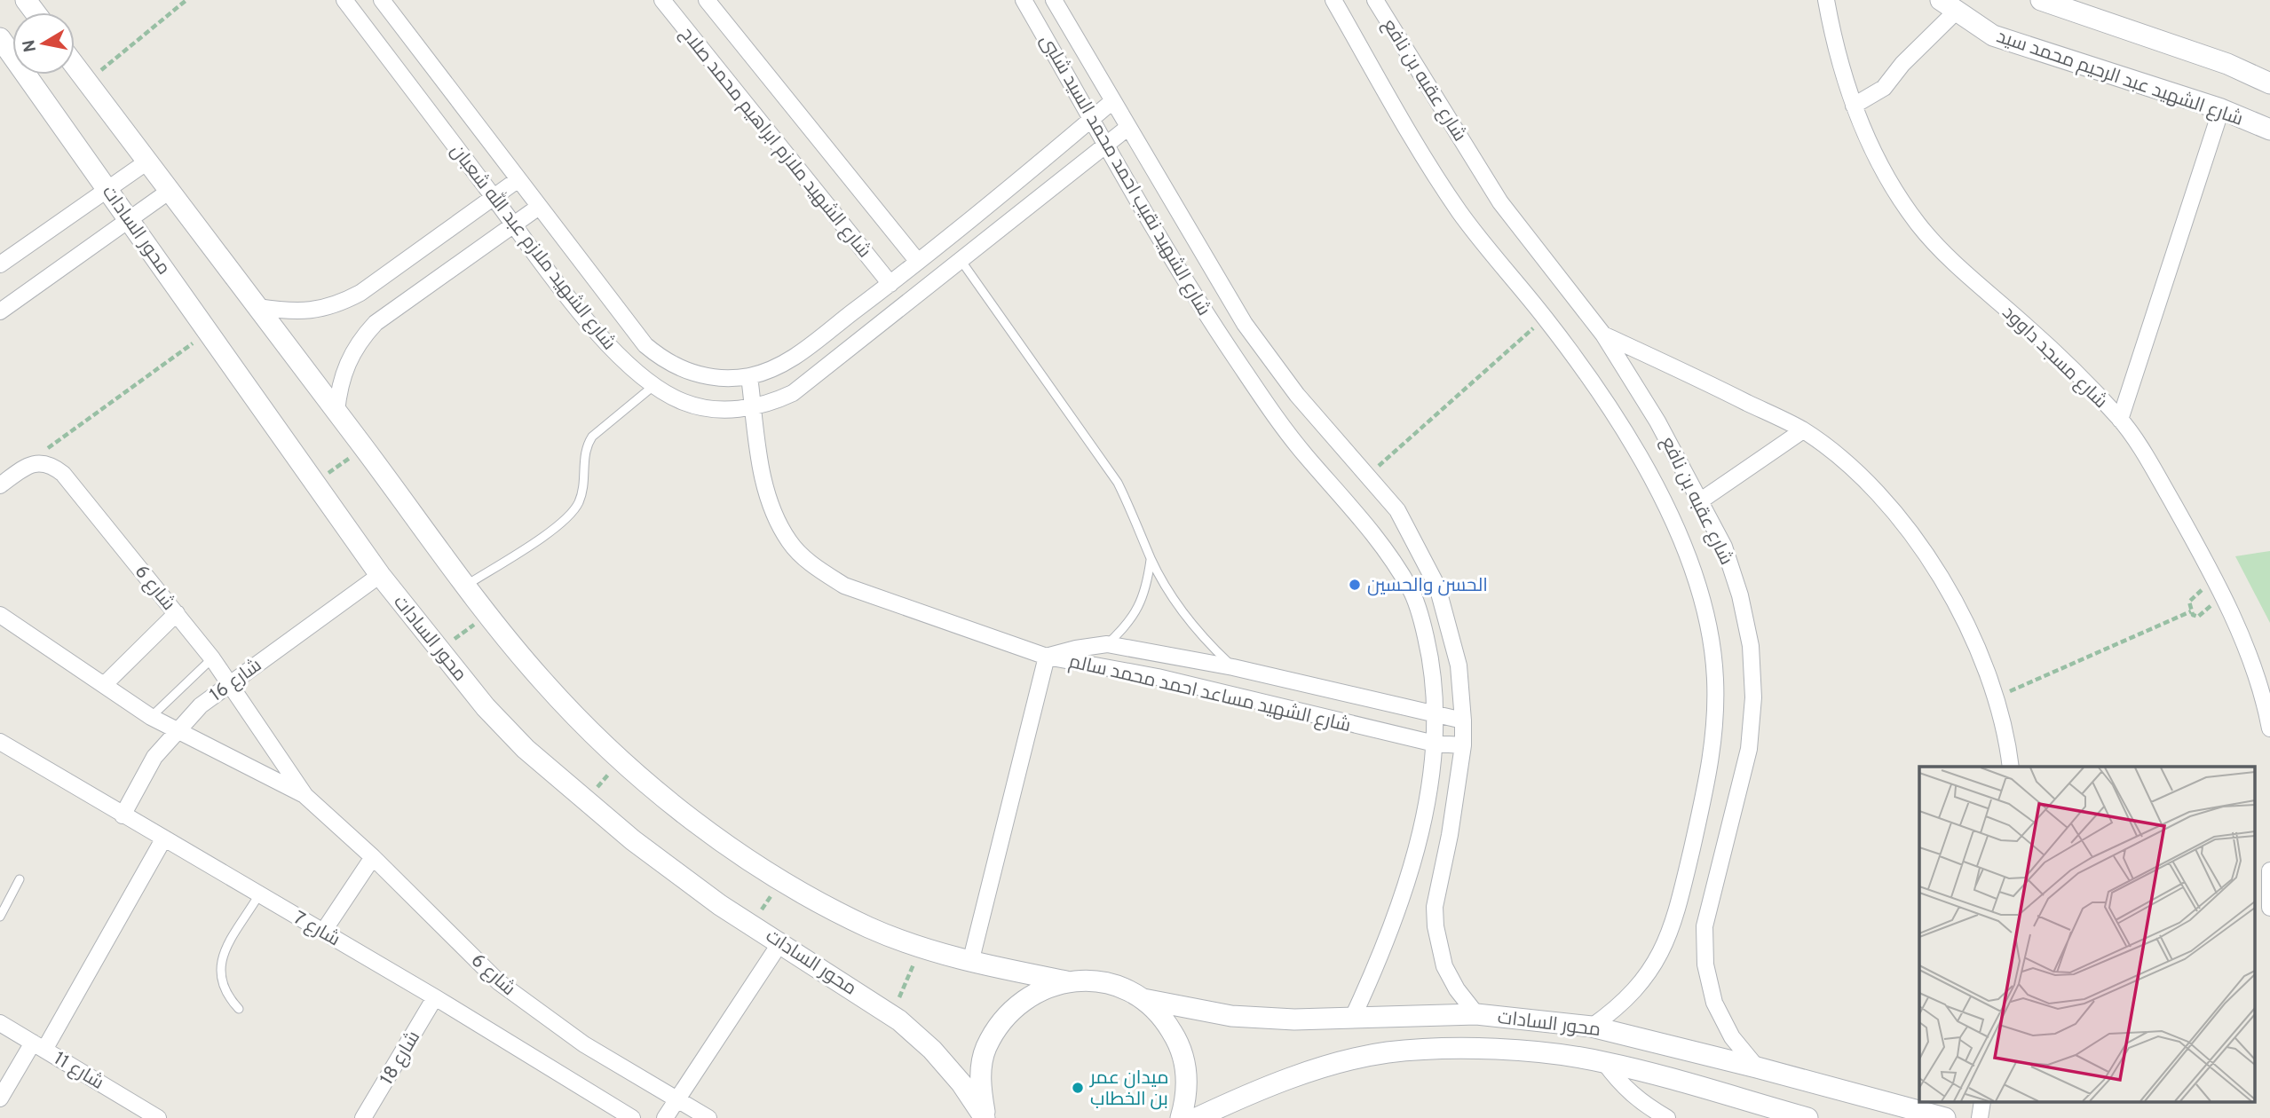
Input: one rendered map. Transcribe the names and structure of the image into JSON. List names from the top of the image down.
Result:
{
  "streets": {
    "street": [
      "شارع الشهيد عبد الرحيم محمد سيد",
      "شارع عقبه بن نافع",
      "شارع الشهيد ملازم ابراهيم محمد صلاح",
      "شارع الشهيد نقيب احمد محمد السيد شلبى",
      "محور السادات",
      "شارع الشهيد ملازم عبد الله شعبان",
      "شارع مسجد داوود",
      "شارع 6",
      "شارع 16",
      "شارع الشهيد مساعد احمد محمد سالم",
      "شارع 7",
      "شارع 18",
      "شارع 11"
    ]
  },
  "crossings": [
    ["شارع عقبه بن نافع", "محور السادات"],
    ["شارع الشهيد ملازم ابراهيم محمد صلاح", "شارع الشهيد ملازم عبد الله شعبان"],
    ["شارع الشهيد نقيب احمد محمد السيد شلبى", "محور السادات"],
    ["شارع الشهيد نقيب احمد محمد السيد شلبى", "شارع الشهيد ملازم عبد الله شعبان"],
    ["شارع الشهيد نقيب احمد محمد السيد شلبى", "شارع الشهيد مساعد احمد محمد سالم"],
    ["محور السادات", "شارع 16"],
    ["شارع 6", "شارع 16"],
    ["شارع 16", "شارع 7"],
    ["شارع 7", "شارع 18"]
  ],
  "places": ["الحسن والحسين", "ميدان عمر بن الخطاب"],
  "north": "left"
}
